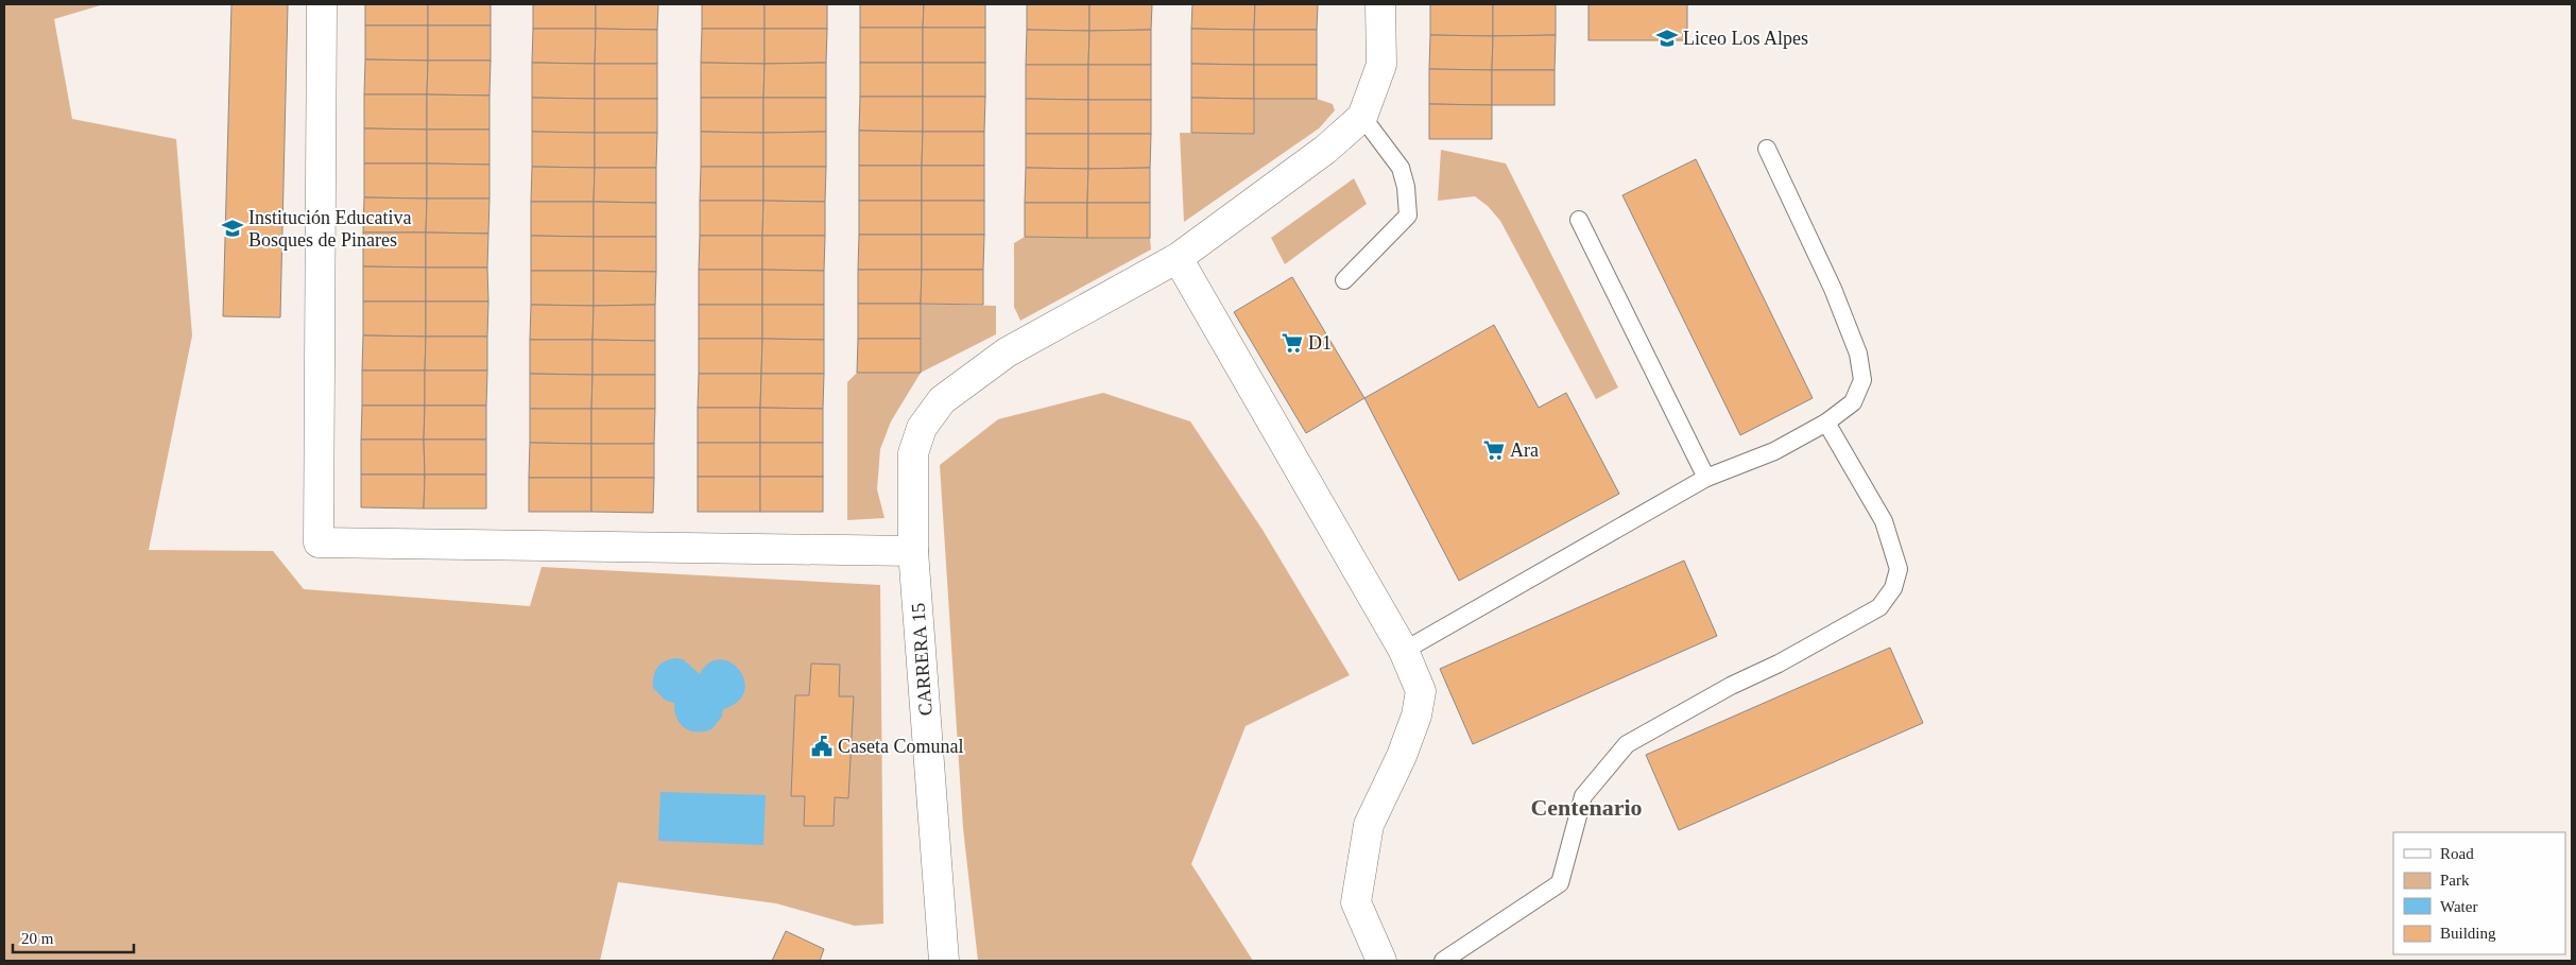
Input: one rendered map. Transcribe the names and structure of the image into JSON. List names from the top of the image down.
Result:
{
  "streets": {
    "street": ["CARRERA 15"]
  },
  "districts": ["Centenario"],
  "places": {
    "school or university": ["Liceo Los Alpes", "Institución Educativa Bosques de Pinares"],
    "supermarket": ["D1", "Ara"],
    "public building": ["Caseta Comunal"]
  },
  "legend": [
    "Road",
    "Park",
    "Water",
    "Building"
  ],
  "scale_bar": "20 m"
}
